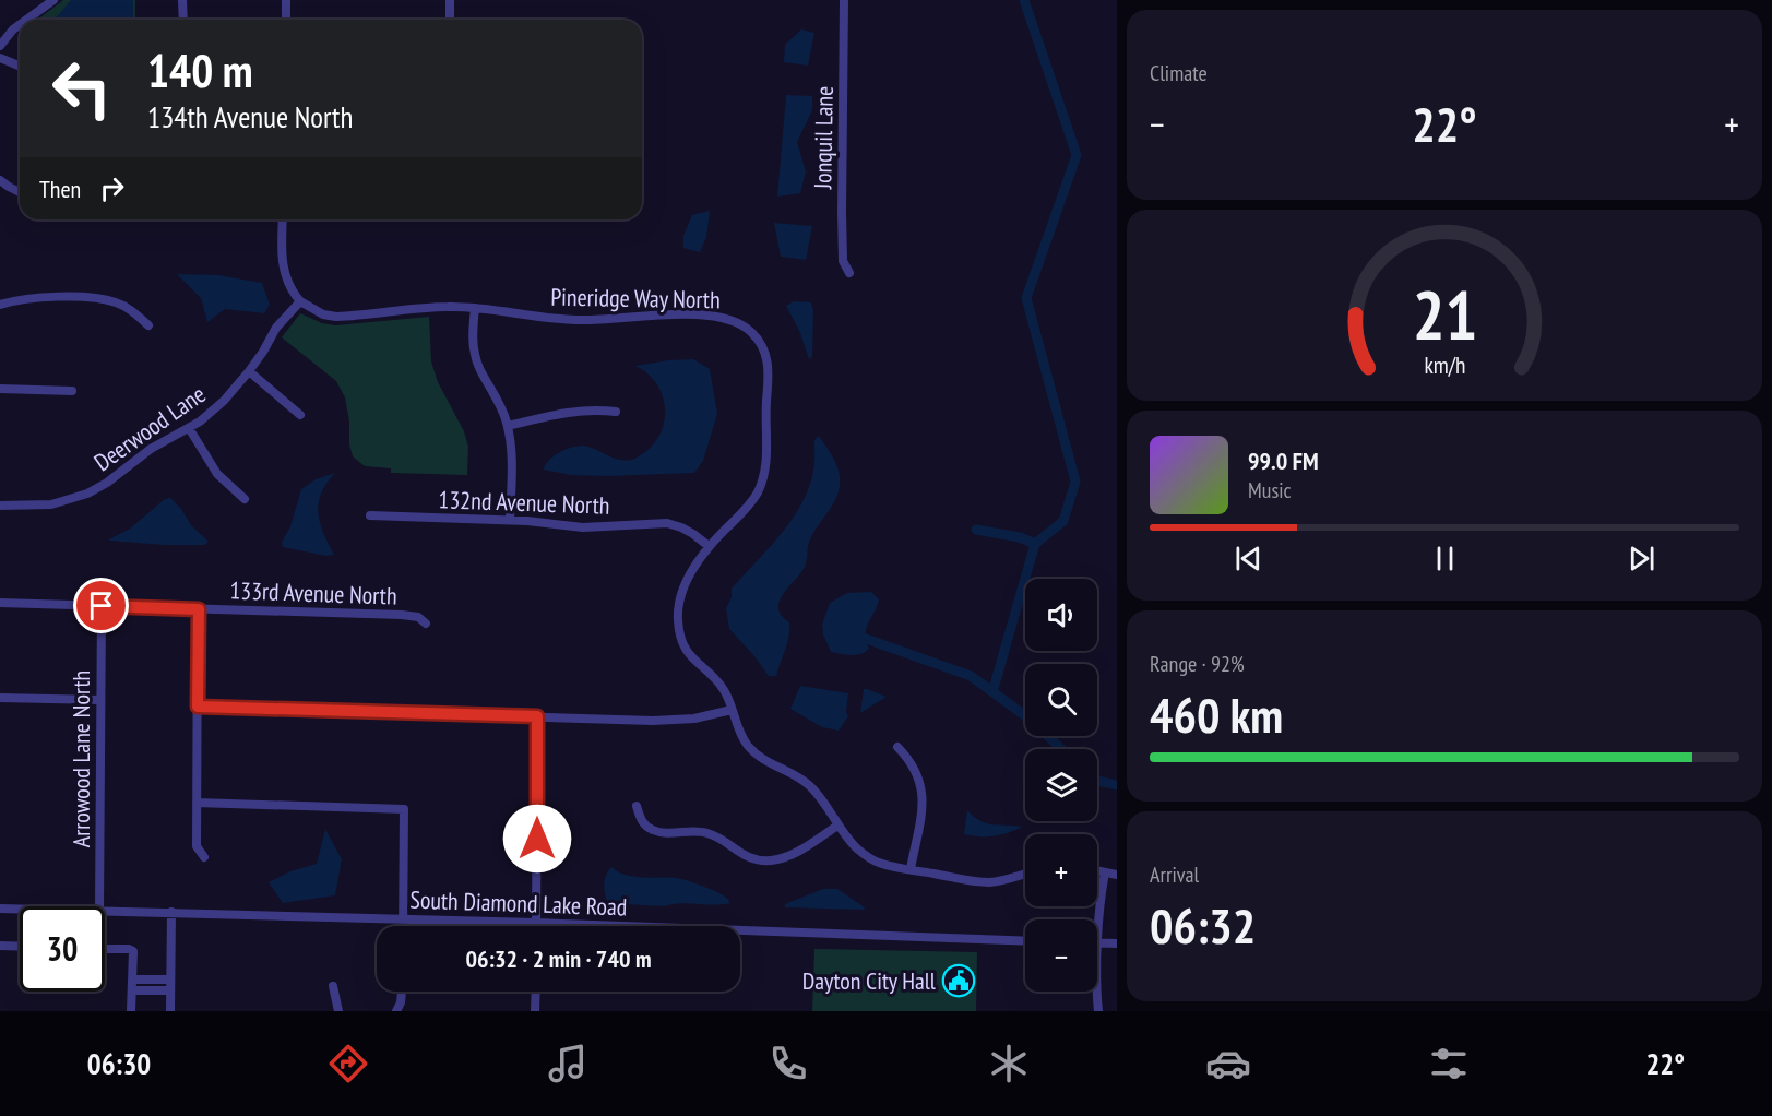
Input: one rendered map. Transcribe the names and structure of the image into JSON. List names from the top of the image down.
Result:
{
  "streets": {
    "street": [
      "Jonquil Lane",
      "Pineridge Way North",
      "Deerwood Lane",
      "132nd Avenue North",
      "133rd Avenue North",
      "Arrowood Lane North",
      "South Diamond Lake Road"
    ]
  },
  "crossings": [
    ["Pineridge Way North", "Deerwood Lane"],
    ["Pineridge Way North", "132nd Avenue North"],
    ["133rd Avenue North", "Arrowood Lane North"]
  ],
  "places": {
    "public building": ["Dayton City Hall"]
  },
  "page": {
    "tile": [
      "Climate",
      ["Range · 92%", "460 km"],
      ["Arrival", "06:32"]
    ],
    "turn": ["140 m", "134th Avenue North"],
    "heat": ["−", "22°", "+"],
    "then": "Then",
    "song": ["99.0 FM", "Music"],
    "map_buttons": ["+", "−"],
    "limit": "30",
    "trip": "06:32 · 2 min · 740 m",
    "tabs": ["06:30", "22°"],
    "gauge": ["21", "km/h"]
  }
}
